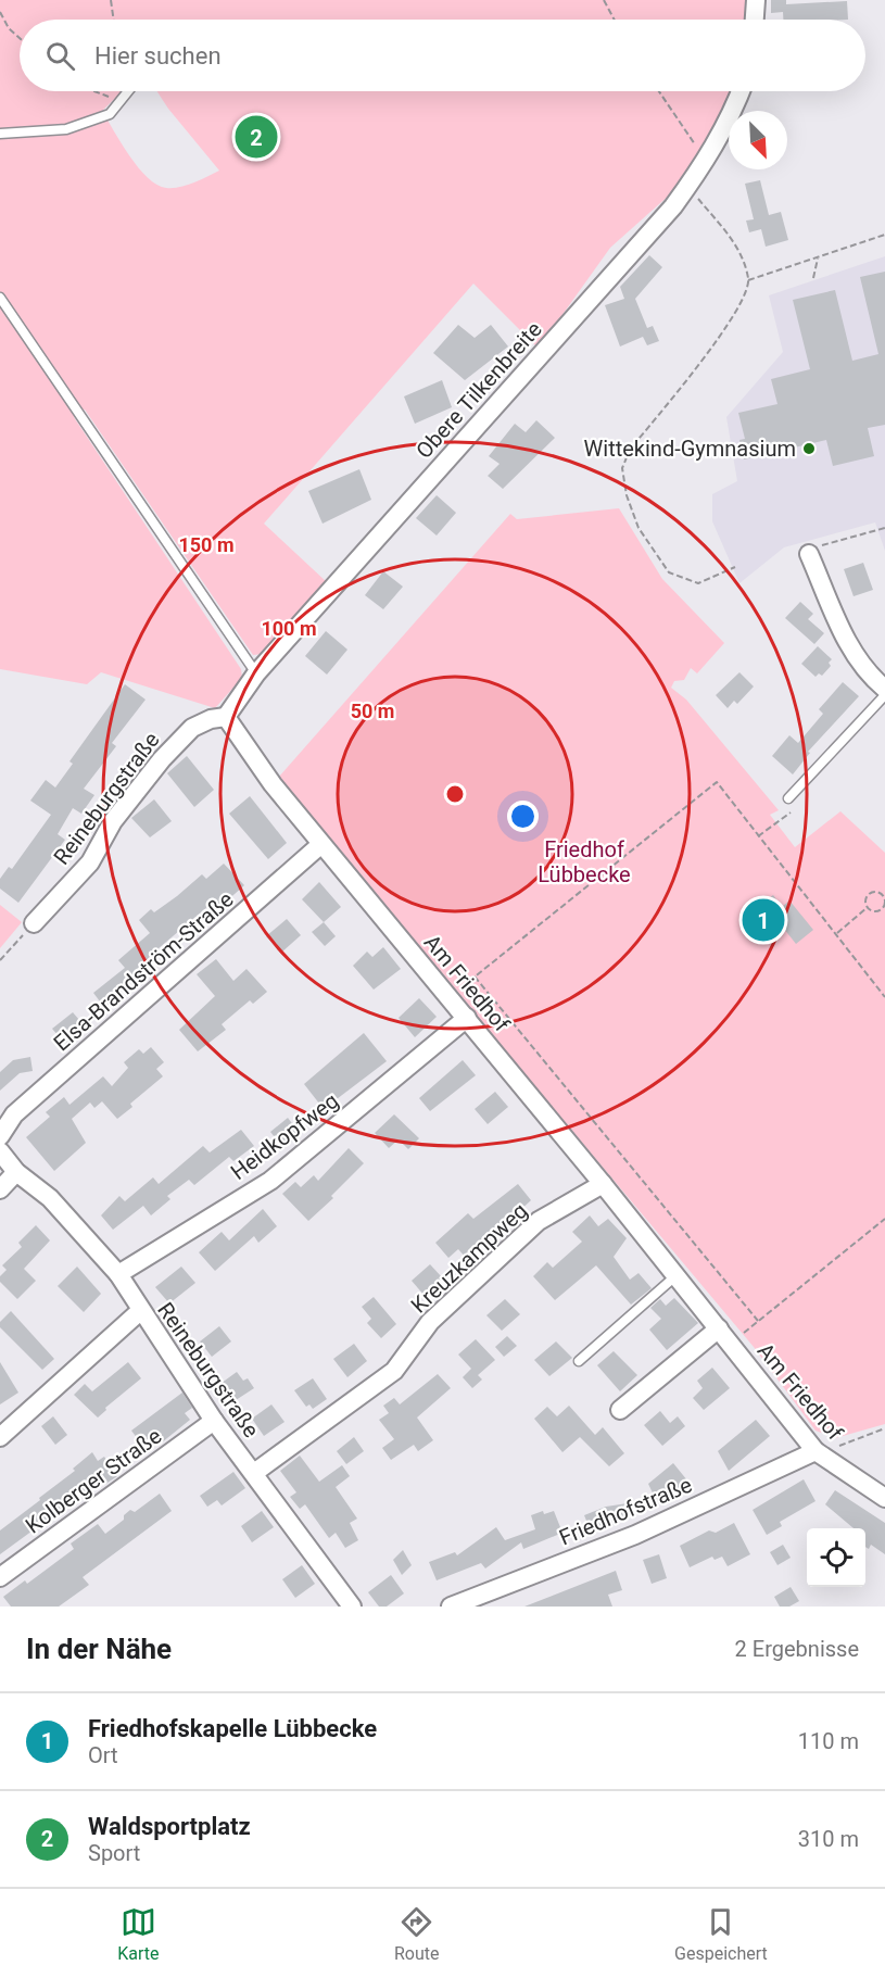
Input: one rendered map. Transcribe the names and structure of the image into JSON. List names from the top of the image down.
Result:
{
  "streets": {
    "street": [
      "Obere Tilkenbreite",
      "Reineburgstraße",
      "Elsa-Brandström-Straße",
      "Am Friedhof",
      "Heidkopfweg",
      "Kreuzkampweg",
      "Kolberger Straße",
      "Friedhofstraße"
    ]
  },
  "crossings": [
    ["Obere Tilkenbreite", "Reineburgstraße"],
    ["Obere Tilkenbreite", "Am Friedhof"],
    ["Reineburgstraße", "Am Friedhof"],
    ["Reineburgstraße", "Heidkopfweg"],
    ["Reineburgstraße", "Kreuzkampweg"],
    ["Reineburgstraße", "Kolberger Straße"],
    ["Elsa-Brandström-Straße", "Am Friedhof"],
    ["Am Friedhof", "Heidkopfweg"],
    ["Am Friedhof", "Kreuzkampweg"],
    ["Am Friedhof", "Friedhofstraße"]
  ],
  "parks": ["Friedhof Lübbecke"],
  "places": ["Wittekind-Gymnasium"],
  "north": "bottom right",
  "page": {
    "search": "Hier suchen",
    "pins": ["2", "1"],
    "heading": ["In der Nähe", "2 Ergebnisse"],
    "list": [
      {
        "mark": "1",
        "name": "Friedhofskapelle Lübbecke",
        "note": "Ort",
        "value": "110 m"
      },
      {
        "mark": "2",
        "name": "Waldsportplatz",
        "note": "Sport",
        "value": "310 m"
      }
    ],
    "nav": ["Karte", "Route", "Gespeichert"]
  },
  "rings": ["150 m", "100 m", "50 m"]
}
